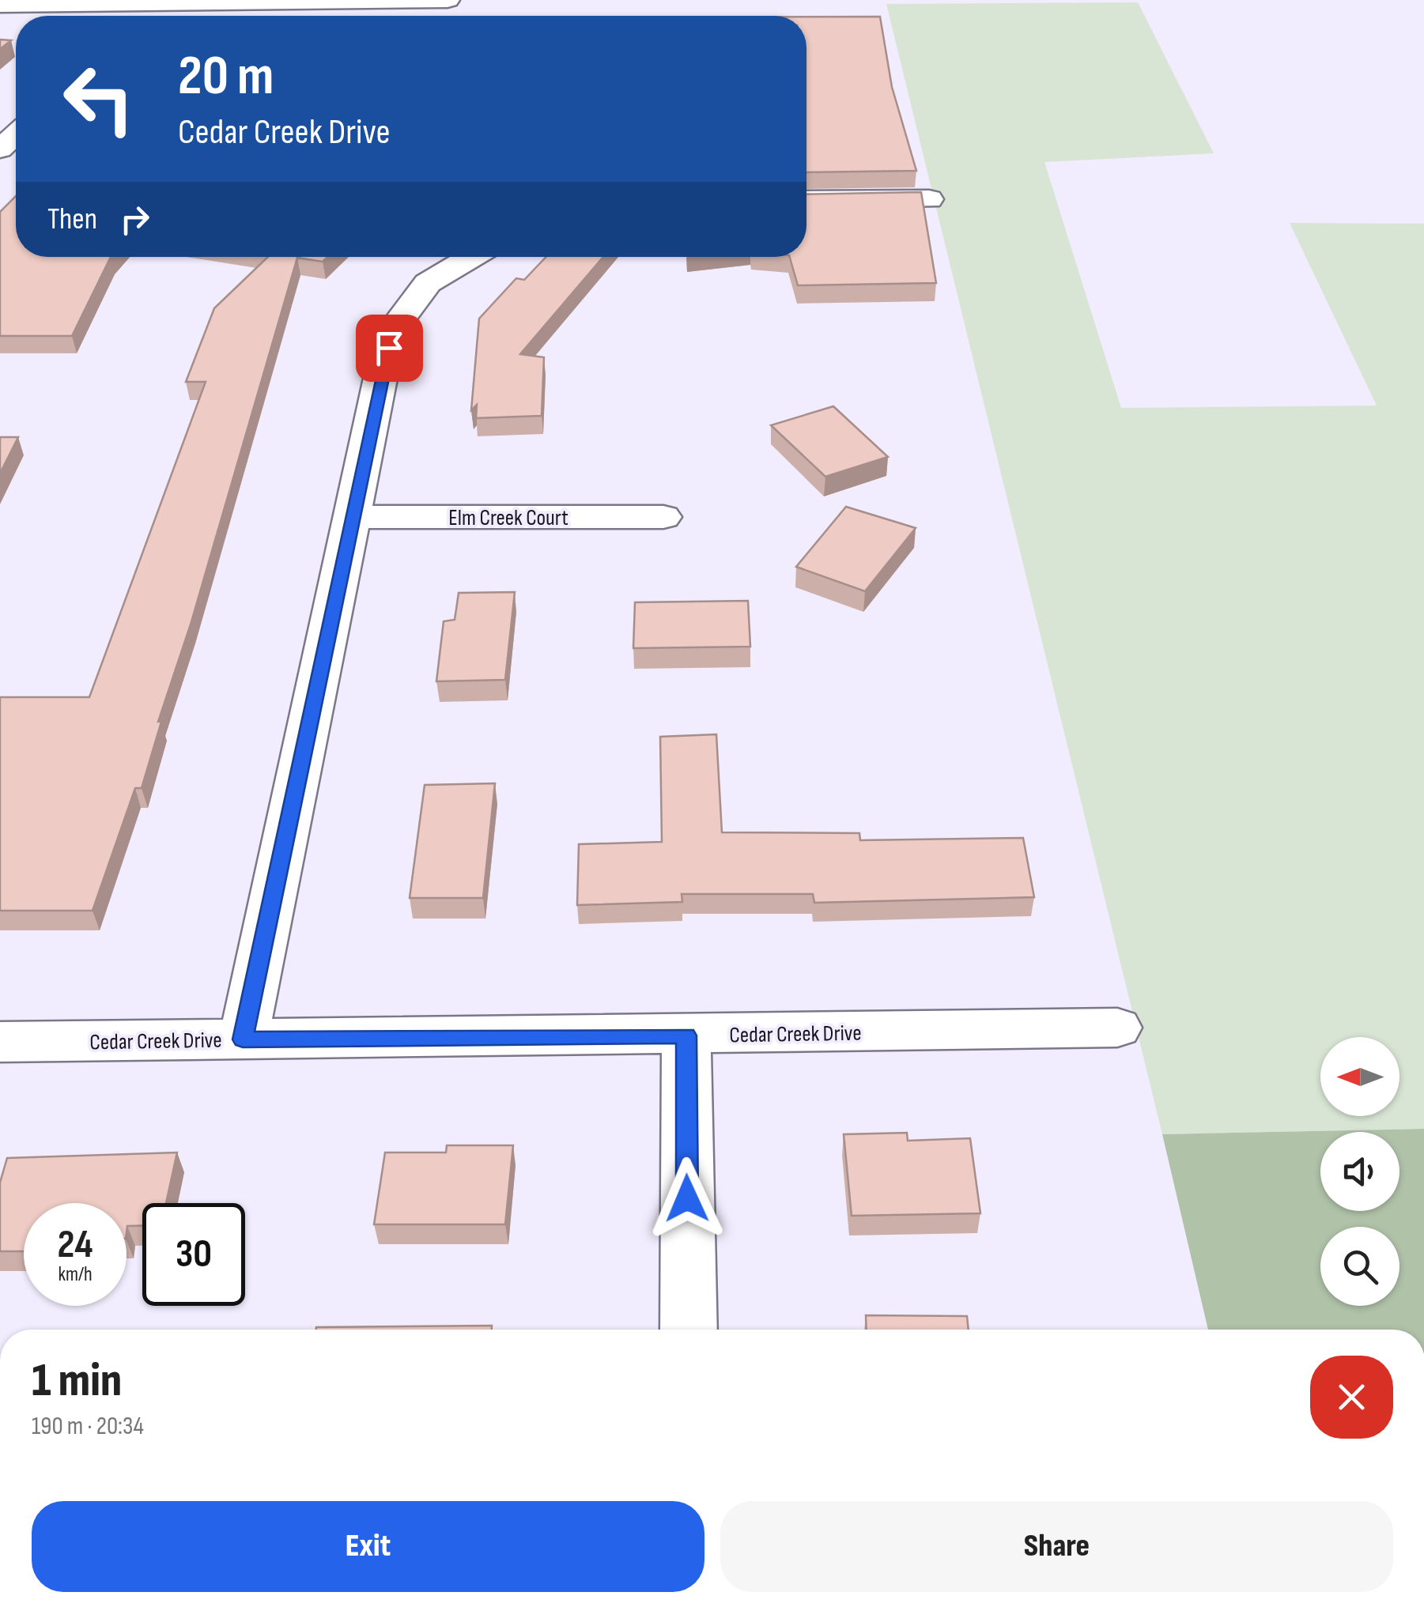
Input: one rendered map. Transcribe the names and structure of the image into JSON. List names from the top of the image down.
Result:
{
  "streets": {
    "street": ["Elm Creek Court", "Cedar Creek Drive"]
  },
  "north": "left",
  "page": {
    "turn": ["20 m", "Cedar Creek Drive"],
    "then": "Then",
    "speed": "24 km/h",
    "limit": "30",
    "heading": ["1 min", "190 m · 20:34"],
    "buttons": ["Exit", "Share"]
  }
}
